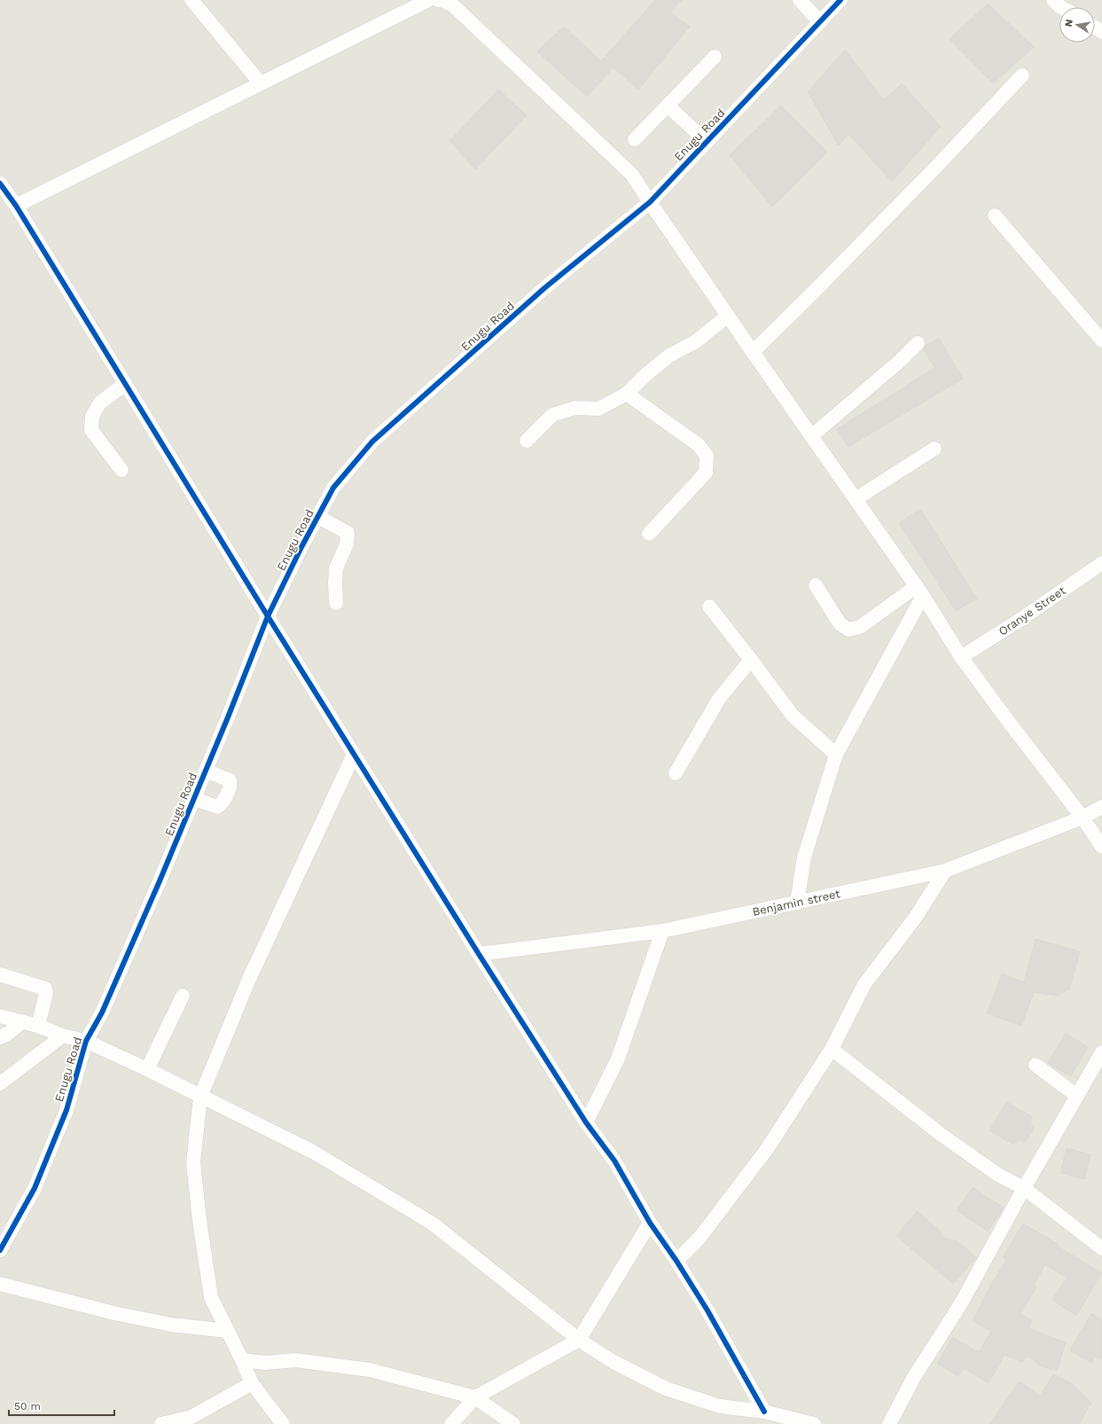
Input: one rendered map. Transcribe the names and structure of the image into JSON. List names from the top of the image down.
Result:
{
  "streets": {
    "street": ["Enugu Road", "Oranye Street", "Benjamin street"]
  },
  "scale_bar": "50 m",
  "north": "left"
}
